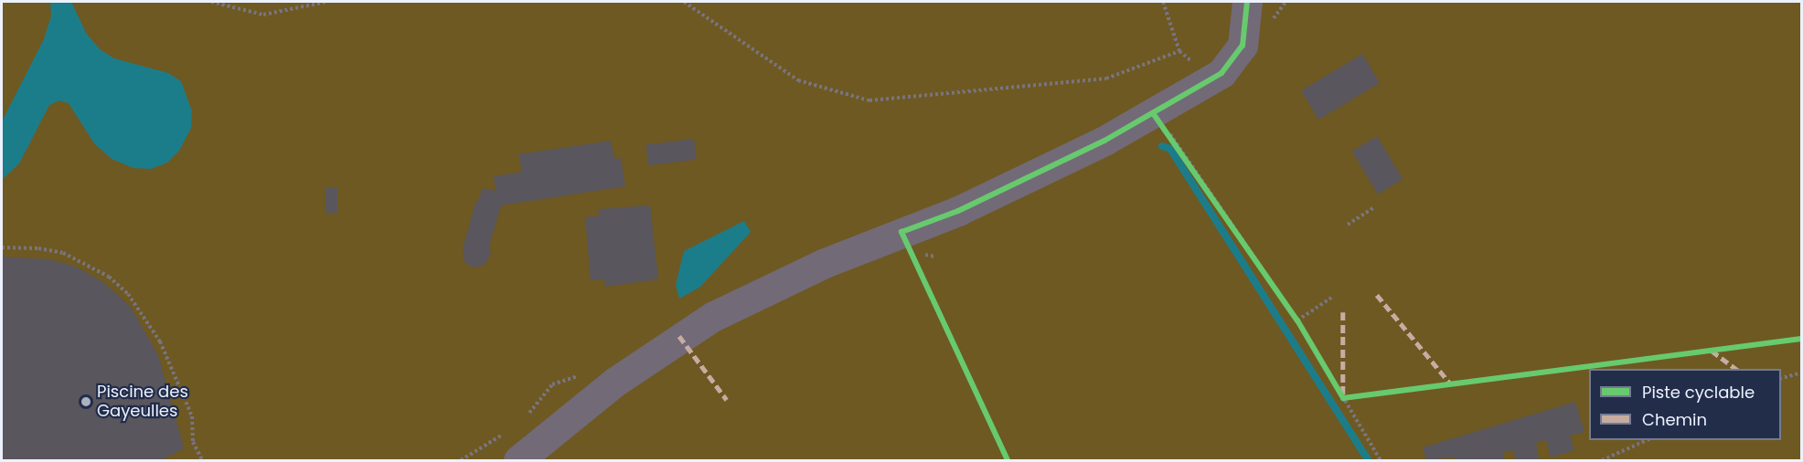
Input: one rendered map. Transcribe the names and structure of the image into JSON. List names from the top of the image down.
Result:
{
  "places": ["Piscine des Gayeulles"],
  "legend": ["Piste cyclable", "Chemin"]
}
